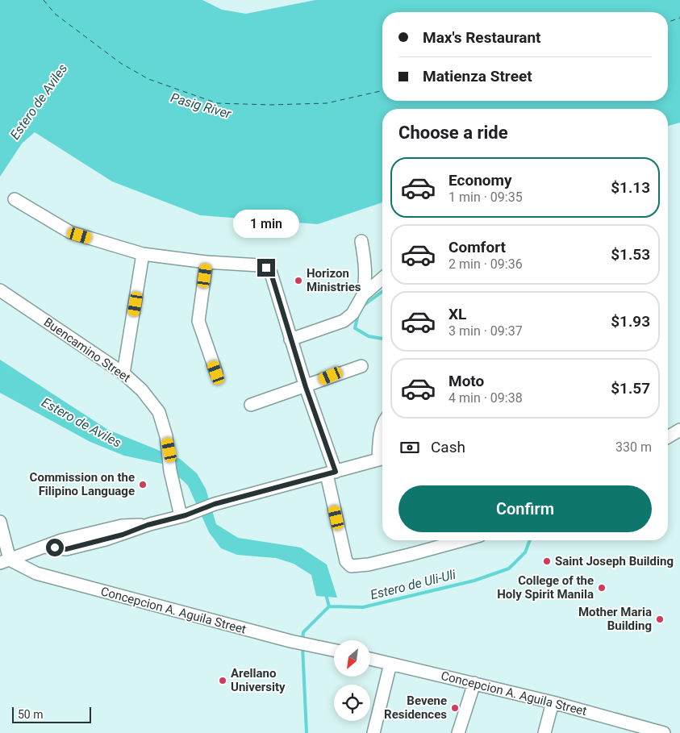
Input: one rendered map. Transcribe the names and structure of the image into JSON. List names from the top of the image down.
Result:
{
  "streets": {
    "street": ["Buencamino Street", "Concepcion A. Aguila Street"]
  },
  "water": ["Estero de Aviles", "Pasig River", "Estero de Uli-Uli"],
  "places": [
    "Horizon Ministries",
    "Commission on the Filipino Language",
    "Saint Joseph Building",
    "College of the Holy Spirit Manila",
    "Mother Maria Building",
    "Arellano University",
    "Bevene Residences"
  ],
  "scale_bar": "50 m",
  "north": "bottom left",
  "page": {
    "banner": ["Max's Restaurant", "Matienza Street"],
    "heading": "Choose a ride",
    "list": [
      {
        "name": "Economy",
        "note": "1 min · 09:35",
        "value": "$1.13"
      },
      {
        "name": "Comfort",
        "note": "2 min · 09:36",
        "value": "$1.53"
      },
      {
        "name": "XL",
        "note": "3 min · 09:37",
        "value": "$1.93"
      },
      {
        "name": "Moto",
        "note": "4 min · 09:38",
        "value": "$1.57"
      }
    ],
    "bubble": "1 min",
    "pay": ["Cash", "330 m"],
    "buttons": "Confirm",
    "scale": "50 m"
  }
}
